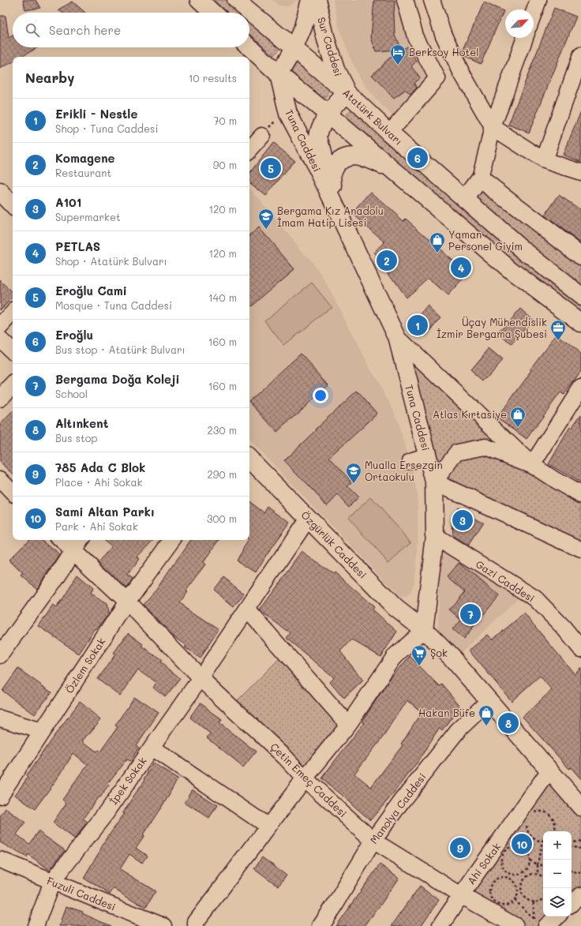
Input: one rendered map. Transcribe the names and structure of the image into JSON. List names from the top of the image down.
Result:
{
  "streets": {
    "main road": [
      "Sur Caddesi",
      "Atatürk Bulvarı",
      "Tuna Caddesi",
      "Özgürlük Caddesi"
    ],
    "street": [
      "Gazi Caddesi",
      "Özlem Sokak",
      "Çetin Emeç Caddesi",
      "İpek Sokak",
      "Manolya Caddesi",
      "Ahi Sokak",
      "Fuzuli Caddesi"
    ]
  },
  "crossings": [
    ["Sur Caddesi", "Atatürk Bulvarı"],
    ["Sur Caddesi", "Tuna Caddesi"],
    ["Atatürk Bulvarı", "Tuna Caddesi"],
    ["Tuna Caddesi", "Özgürlük Caddesi"],
    ["Tuna Caddesi", "Gazi Caddesi"],
    ["Özgürlük Caddesi", "İpek Sokak"],
    ["Özgürlük Caddesi", "Manolya Caddesi"],
    ["Özgürlük Caddesi", "Ahi Sokak"],
    ["Özlem Sokak", "Çetin Emeç Caddesi"],
    ["Çetin Emeç Caddesi", "İpek Sokak"],
    ["Çetin Emeç Caddesi", "Manolya Caddesi"],
    ["Çetin Emeç Caddesi", "Ahi Sokak"],
    ["İpek Sokak", "Fuzuli Caddesi"]
  ],
  "places": {
    "hotel": ["Berksoy Hotel"],
    "school or university": ["Bergama Kız Anadolu İmam Hatip Lisesi", "Mualla Ersezgin Ortaokulu"],
    "shop": ["Yaman Personel Giyim", "Atlas Kırtasiye", "Hakan Büfe"],
    "office": ["Üçay Mühendislik İzmir Bergama Şubesi"],
    "supermarket": ["Şok"]
  },
  "north": "top right",
  "page": {
    "search": "Search here",
    "heading": ["Nearby", "10 results"],
    "list": [
      {
        "mark": "1",
        "name": "Erikli - Nestle",
        "note": "Shop · Tuna Caddesi",
        "value": "70 m"
      },
      {
        "mark": "2",
        "name": "Komagene",
        "note": "Restaurant",
        "value": "90 m"
      },
      {
        "mark": "3",
        "name": "A101",
        "note": "Supermarket",
        "value": "120 m"
      },
      {
        "mark": "4",
        "name": "PETLAS",
        "note": "Shop · Atatürk Bulvarı",
        "value": "120 m"
      },
      {
        "mark": "5",
        "name": "Eroğlu Cami",
        "note": "Mosque · Tuna Caddesi",
        "value": "140 m"
      },
      {
        "mark": "6",
        "name": "Eroğlu",
        "note": "Bus stop · Atatürk Bulvarı",
        "value": "160 m"
      },
      {
        "mark": "7",
        "name": "Bergama Doğa Koleji",
        "note": "School",
        "value": "160 m"
      },
      {
        "mark": "8",
        "name": "Altınkent",
        "note": "Bus stop",
        "value": "230 m"
      },
      {
        "mark": "9",
        "name": "785 Ada C Blok",
        "note": "Place · Ahi Sokak",
        "value": "290 m"
      },
      {
        "mark": "10",
        "name": "Sami Altan Parkı",
        "note": "Park · Ahi Sokak",
        "value": "300 m"
      }
    ],
    "pins": [
      "6",
      "5",
      "2",
      "4",
      "1",
      "3",
      "7",
      "8",
      "10",
      "9"
    ],
    "map_buttons": ["+", "−"]
  }
}
